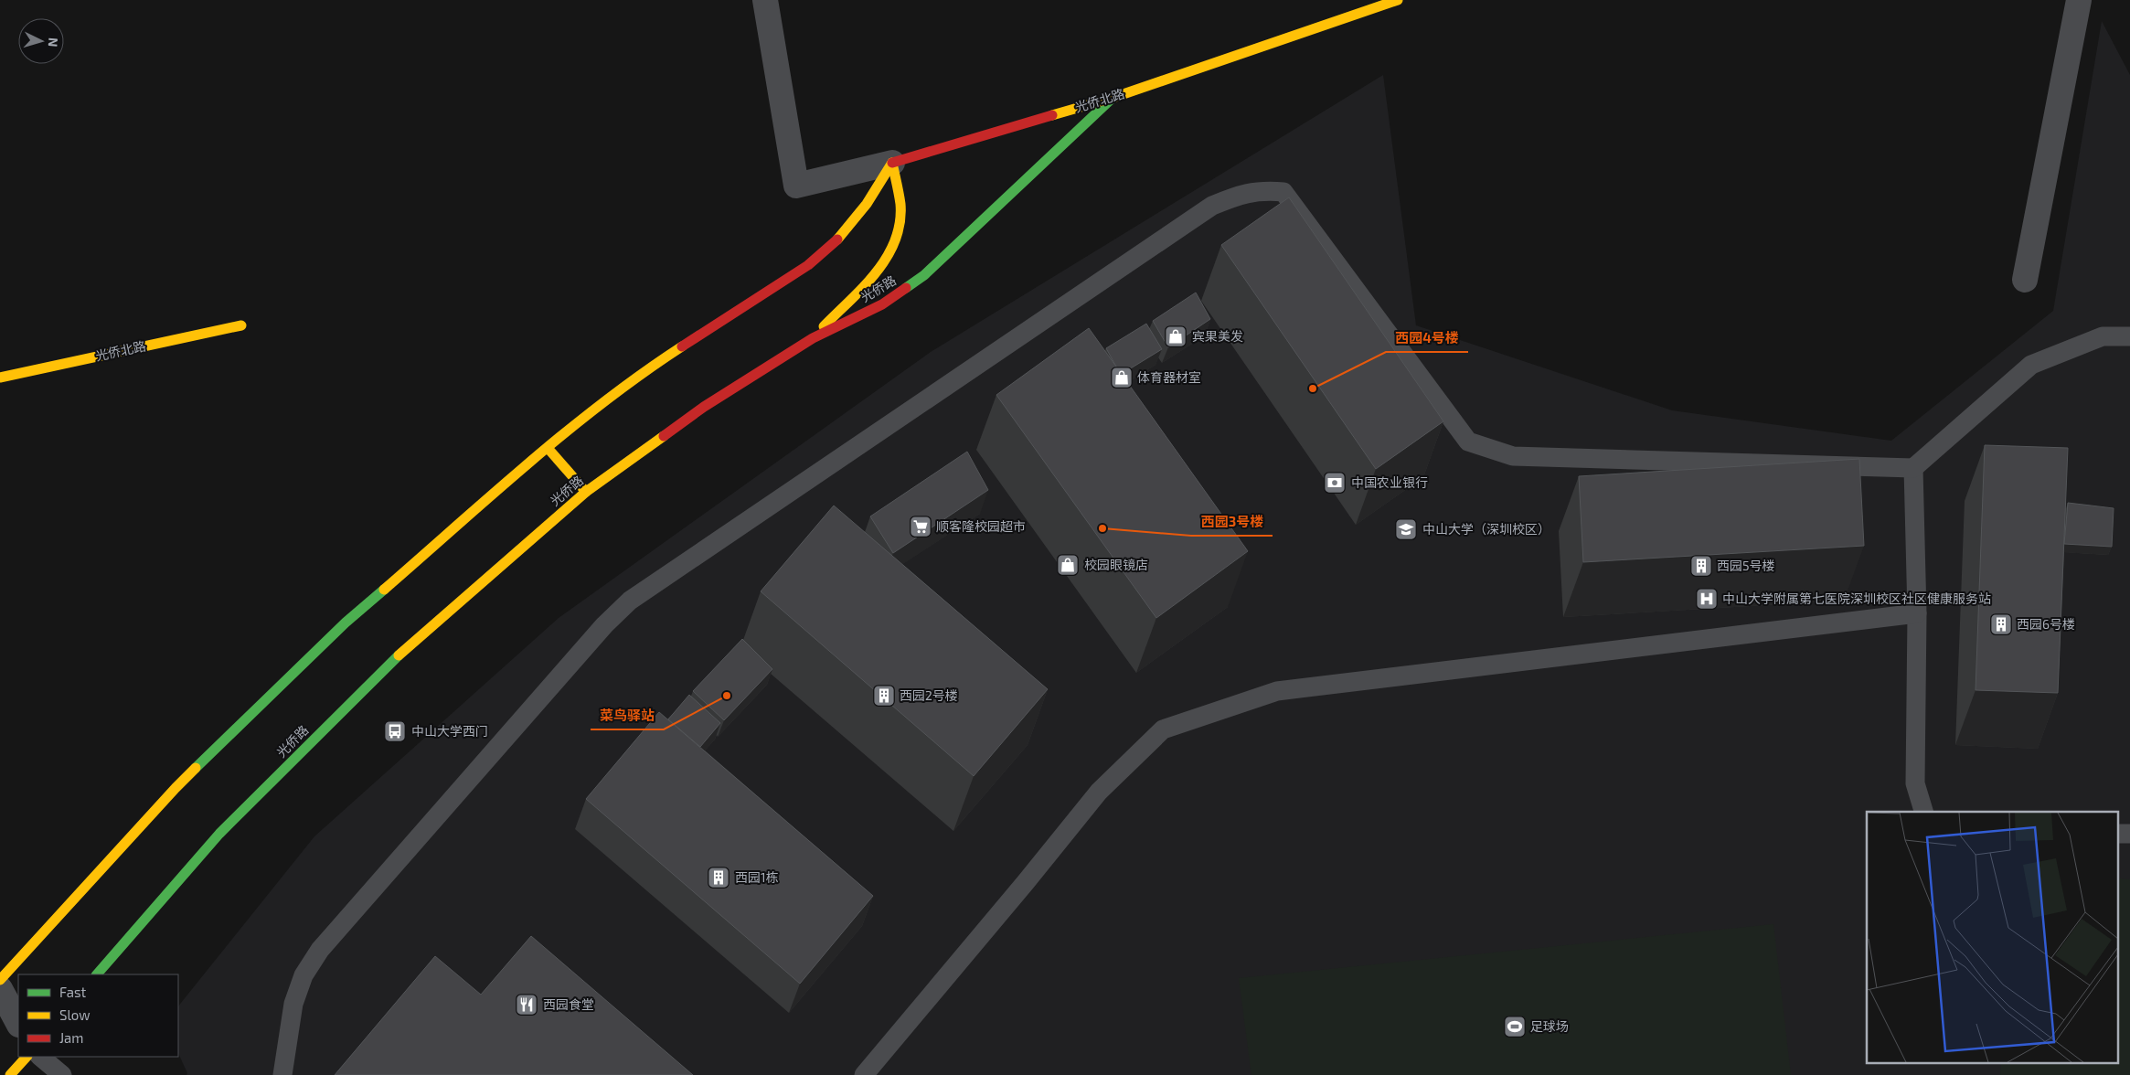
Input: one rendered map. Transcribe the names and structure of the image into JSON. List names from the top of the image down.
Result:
{
  "streets": {
    "street": ["光侨北路", "光侨路"]
  },
  "crossings": [
    ["光侨北路", "光侨路"]
  ],
  "places": {
    "shop": ["宾果美发", "体育器材室", "校园眼镜店"],
    "other": ["西园4号楼", "西园3号楼", "菜鸟驿站"],
    "bank": ["中国农业银行"],
    "supermarket": ["顺客隆校园超市"],
    "school or university": ["中山大学（深圳校区）"],
    "building": [
      "西园5号楼",
      "西园6号楼",
      "西园2号楼",
      "西园1栋"
    ],
    "hospital": ["中山大学附属第七医院深圳校区社区健康服务站"],
    "bus stop": ["中山大学西门"],
    "restaurant": ["西园食堂"],
    "sports": ["足球场"]
  },
  "legend": ["Fast", "Slow", "Jam"],
  "north": "right"
}
